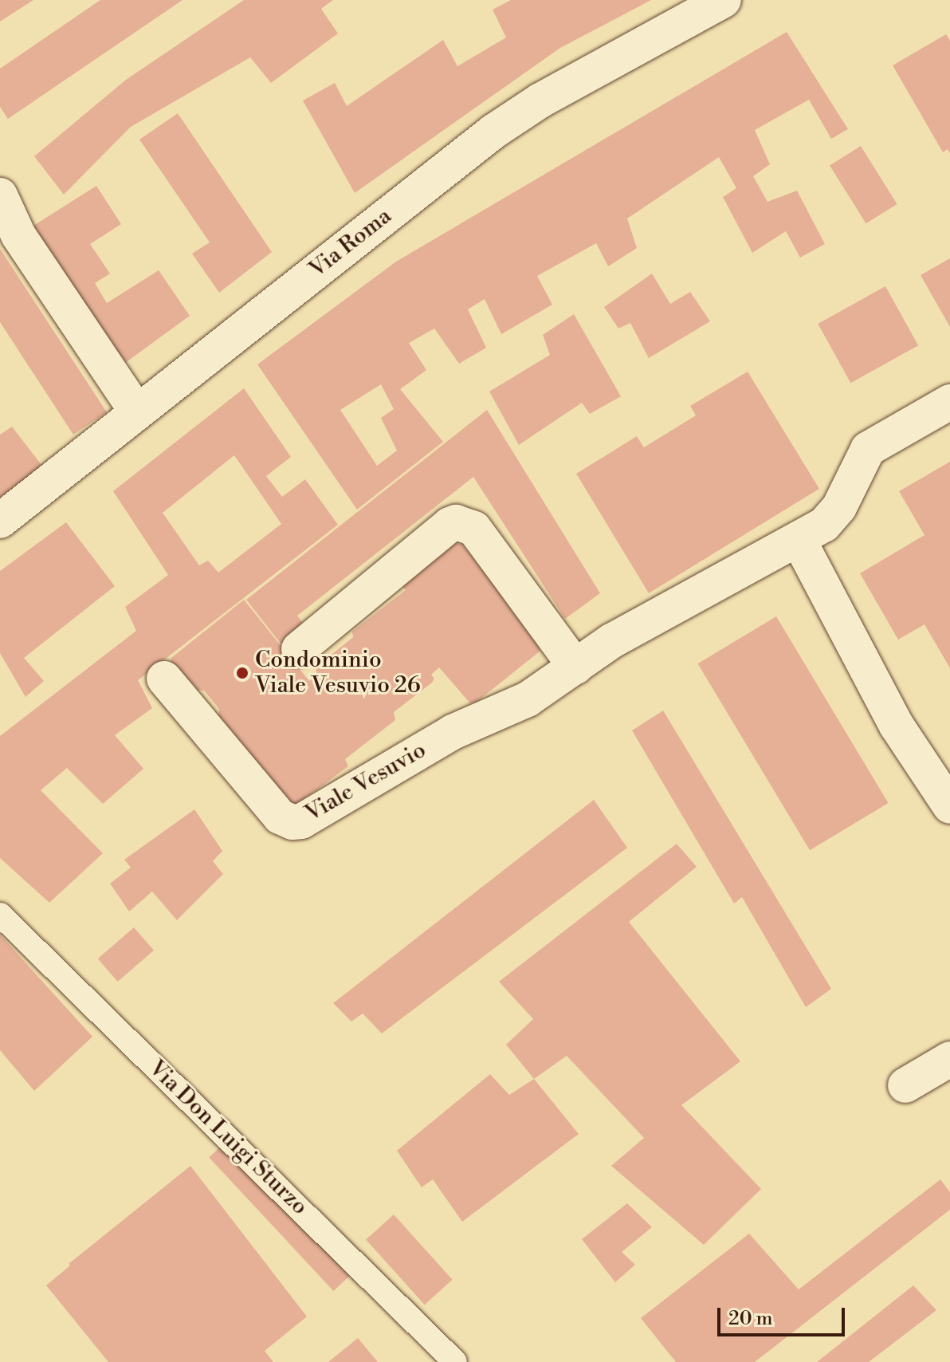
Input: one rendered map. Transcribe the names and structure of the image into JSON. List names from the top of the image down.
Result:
{
  "streets": {
    "street": ["Via Roma", "Viale Vesuvio"],
    "lane": ["Via Don Luigi Sturzo"]
  },
  "places": ["Condominio Viale Vesuvio 26"],
  "scale_bar": "20 m"
}
